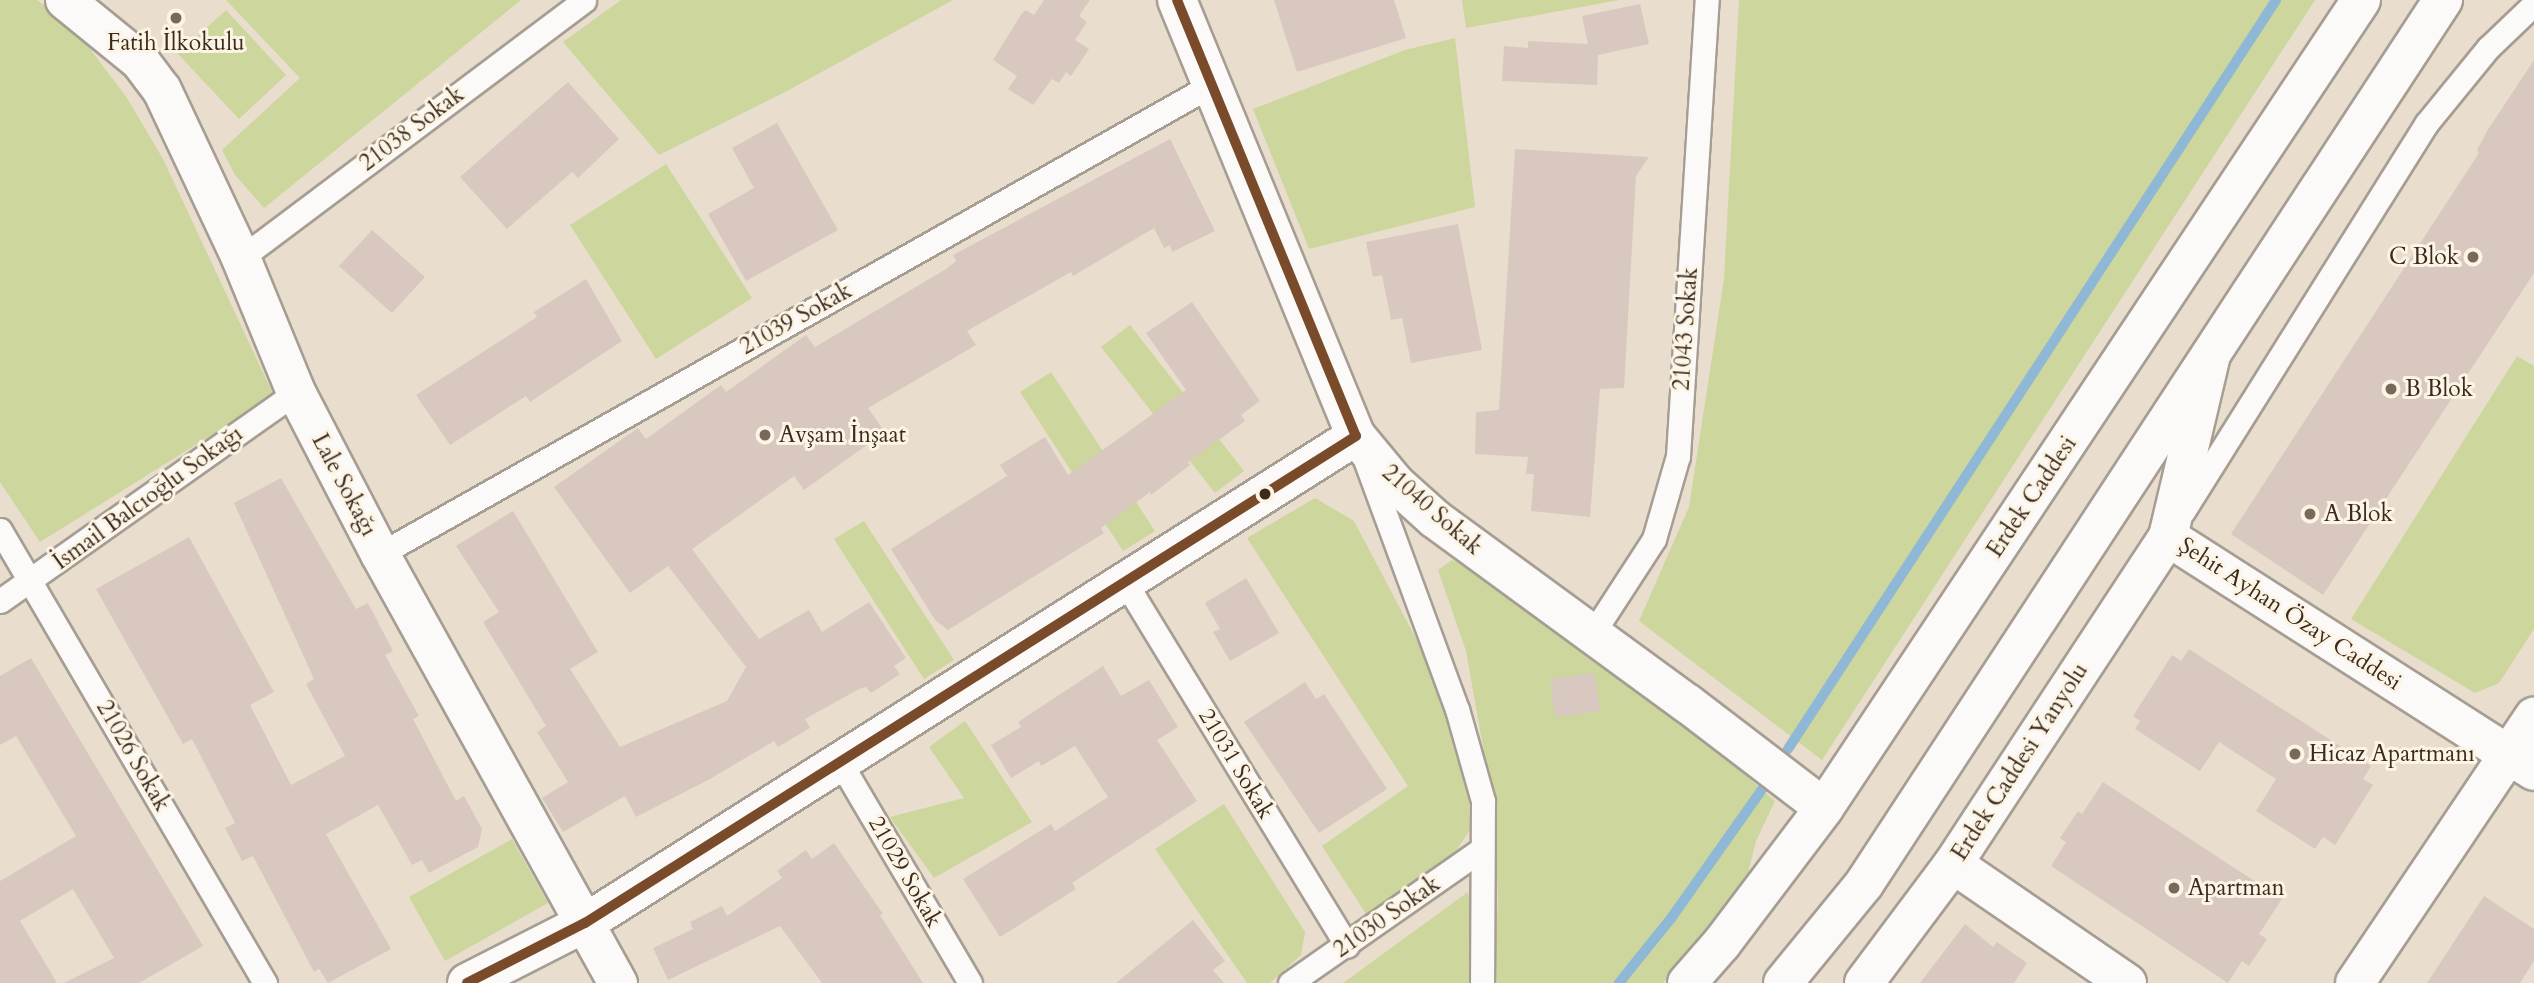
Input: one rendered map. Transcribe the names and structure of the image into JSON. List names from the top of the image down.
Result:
{
  "streets": {
    "main road": [
      "Lale Sokağı",
      "Erdek Caddesi",
      "21040 Sokak",
      "Şehit Ayhan Özay Caddesi",
      "Erdek Caddesi Yanyolu"
    ],
    "lane": [
      "21038 Sokak",
      "21039 Sokak",
      "21043 Sokak",
      "İsmail Balcıoğlu Sokağı",
      "21026 Sokak",
      "21031 Sokak",
      "21029 Sokak",
      "21030 Sokak"
    ]
  },
  "crossings": [
    ["21038 Sokak", "Lale Sokağı"],
    ["21039 Sokak", "Lale Sokağı"],
    ["21039 Sokak", "21040 Sokak"],
    ["21043 Sokak", "21040 Sokak"],
    ["Lale Sokağı", "İsmail Balcıoğlu Sokağı"],
    ["Erdek Caddesi", "21040 Sokak"],
    ["İsmail Balcıoğlu Sokağı", "21026 Sokak"],
    ["Şehit Ayhan Özay Caddesi", "Erdek Caddesi Yanyolu"],
    ["21031 Sokak", "21030 Sokak"]
  ],
  "places": [
    "Fatih İlkokulu",
    "C Blok",
    "B Blok",
    "Avşam İnşaat",
    "A Blok",
    "Hicaz Apartmanı",
    "Apartman"
  ]
}
